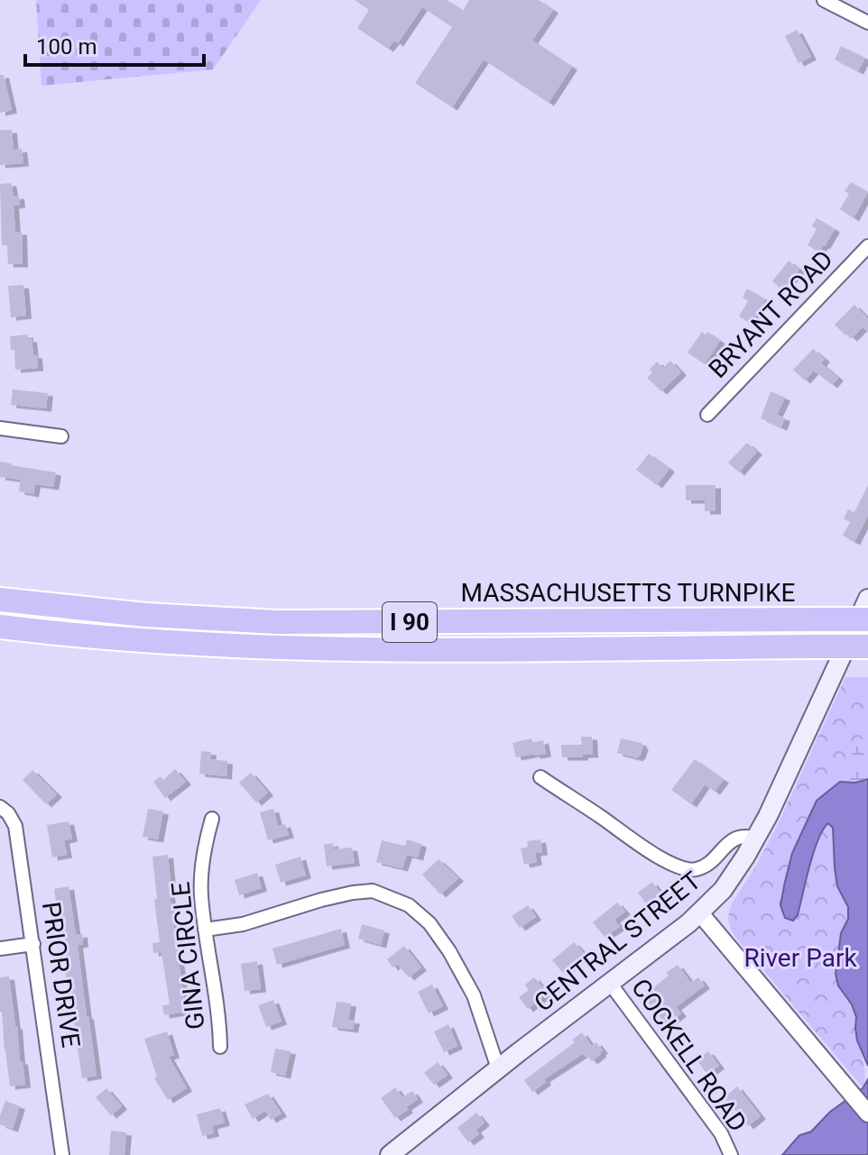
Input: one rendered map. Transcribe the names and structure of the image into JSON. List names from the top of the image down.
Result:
{
  "streets": {
    "highway": ["MASSACHUSETTS TURNPIKE", "I 90"],
    "main road": ["CENTRAL STREET"],
    "street": [
      "BRYANT ROAD",
      "GINA CIRCLE",
      "PRIOR DRIVE",
      "COCKELL ROAD"
    ]
  },
  "crossings": [
    ["CENTRAL STREET", "COCKELL ROAD"]
  ],
  "parks": ["River Park"],
  "scale_bar": "100 m"
}
